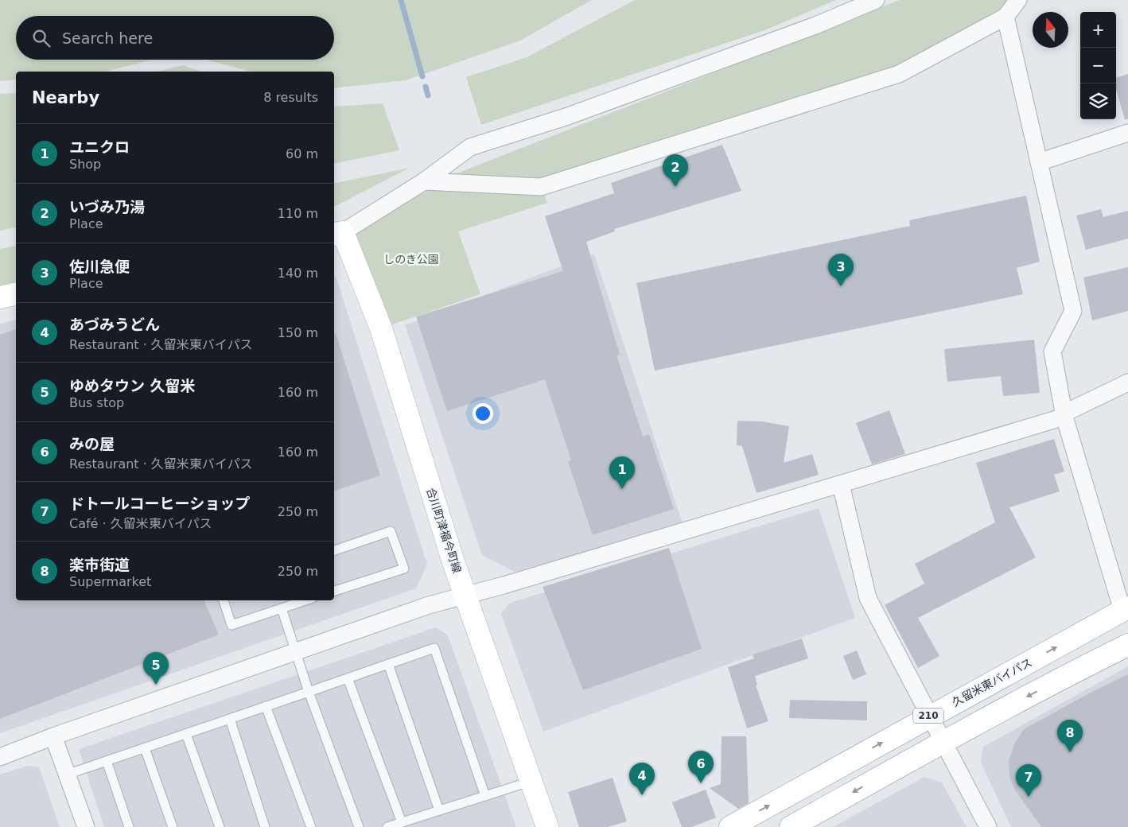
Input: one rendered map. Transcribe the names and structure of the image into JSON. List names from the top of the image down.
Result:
{
  "streets": {
    "main road": ["合川町津福今町線", "久留米東バイパス", "210"]
  },
  "parks": ["しのき公園"],
  "north": "top",
  "page": {
    "map_buttons": ["+", "−"],
    "search": "Search here",
    "heading": ["Nearby", "8 results"],
    "list": [
      {
        "mark": "1",
        "name": "ユニクロ",
        "note": "Shop",
        "value": "60 m"
      },
      {
        "mark": "2",
        "name": "いづみ乃湯",
        "note": "Place",
        "value": "110 m"
      },
      {
        "mark": "3",
        "name": "佐川急便",
        "note": "Place",
        "value": "140 m"
      },
      {
        "mark": "4",
        "name": "あづみうどん",
        "note": "Restaurant · 久留米東バイパス",
        "value": "150 m"
      },
      {
        "mark": "5",
        "name": "ゆめタウン 久留米",
        "note": "Bus stop",
        "value": "160 m"
      },
      {
        "mark": "6",
        "name": "みの屋",
        "note": "Restaurant · 久留米東バイパス",
        "value": "160 m"
      },
      {
        "mark": "7",
        "name": "ドトールコーヒーショップ",
        "note": "Café · 久留米東バイパス",
        "value": "250 m"
      },
      {
        "mark": "8",
        "name": "楽市街道",
        "note": "Supermarket",
        "value": "250 m"
      }
    ],
    "pins": [
      "2",
      "3",
      "1",
      "5",
      "8",
      "6",
      "4",
      "7"
    ]
  }
}
